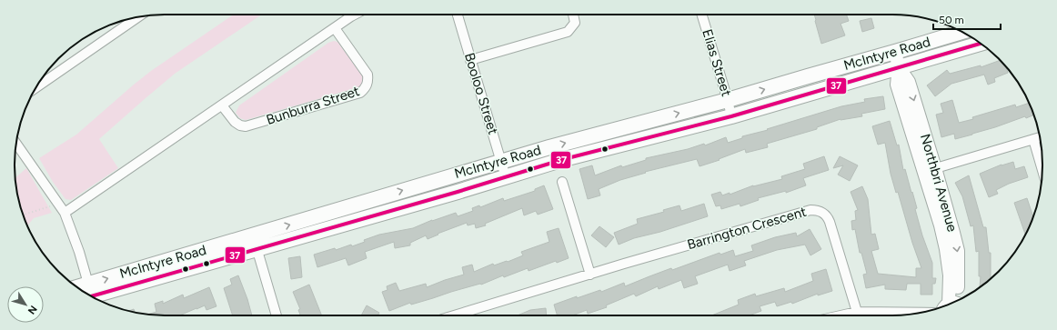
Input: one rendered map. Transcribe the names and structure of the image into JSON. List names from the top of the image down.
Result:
{
  "streets": {
    "main road": ["McIntyre Road"],
    "street": [
      "Elias Street",
      "Booloo Street",
      "Bunburra Street",
      "Northbri Avenue",
      "Barrington Crescent"
    ]
  },
  "crossings": [
    ["McIntyre Road", "Elias Street"],
    ["McIntyre Road", "Booloo Street"],
    ["McIntyre Road", "Northbri Avenue"]
  ],
  "lines": ["transit line 37"],
  "scale_bar": "50 m",
  "north": "bottom right"
}
